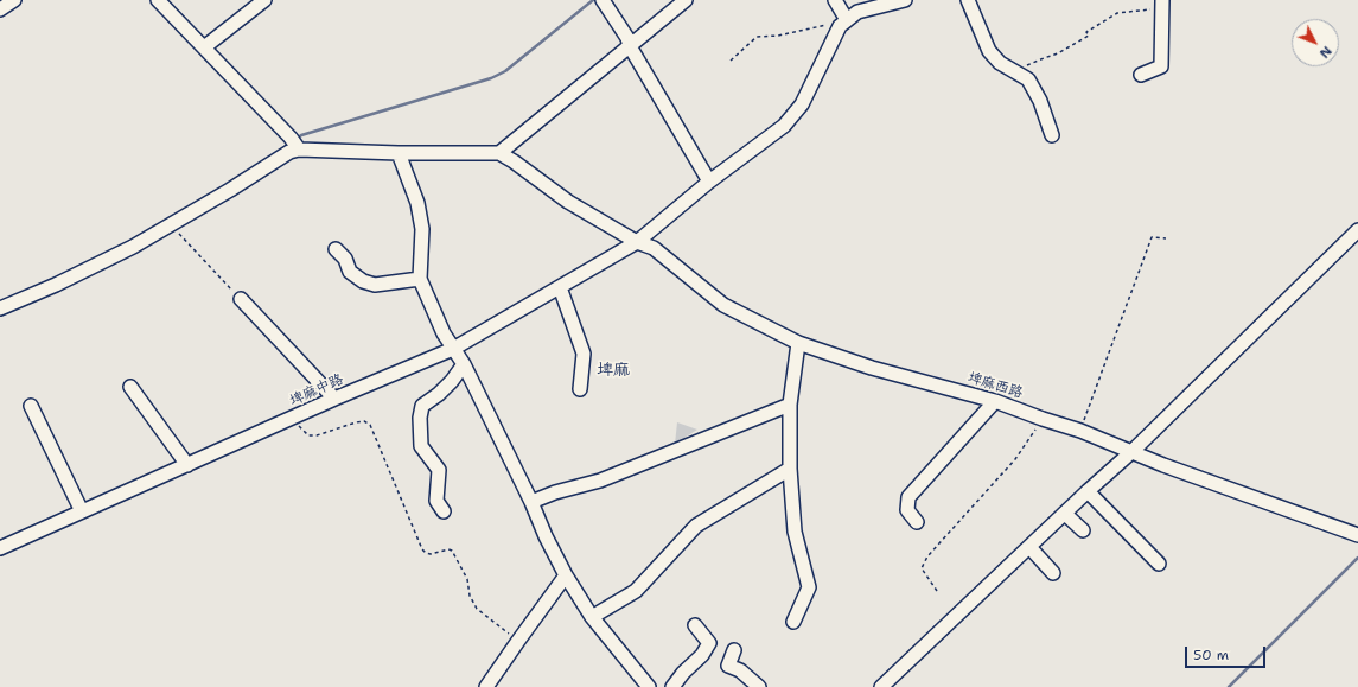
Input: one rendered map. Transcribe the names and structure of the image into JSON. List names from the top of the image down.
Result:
{
  "streets": {
    "street": ["埤麻西路", "埤麻中路"]
  },
  "crossings": [
    ["埤麻西路", "埤麻中路"]
  ],
  "districts": ["埤麻"],
  "scale_bar": "50 m",
  "north": "bottom right"
}
